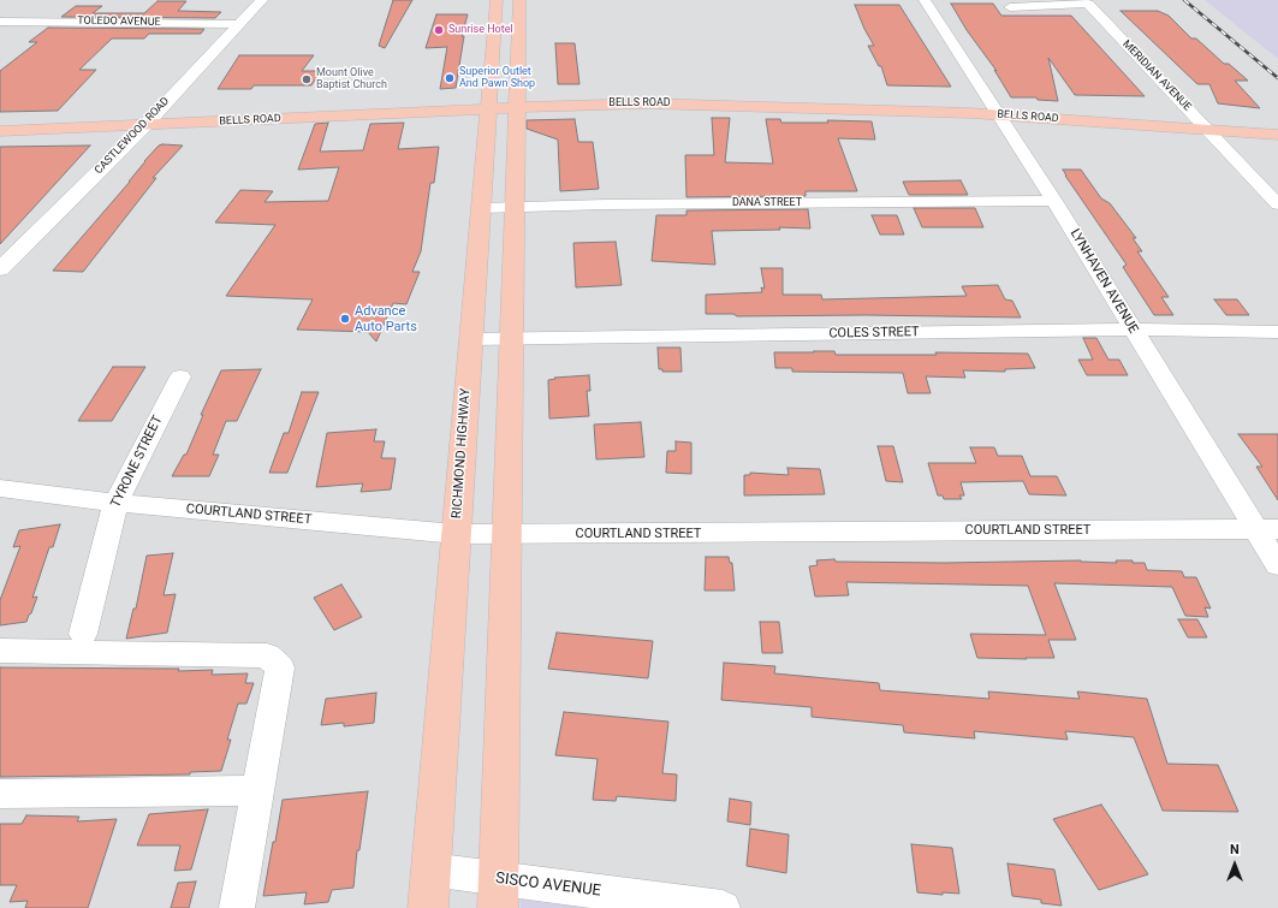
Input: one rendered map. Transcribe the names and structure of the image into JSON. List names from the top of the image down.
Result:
{
  "streets": {
    "main road": ["BELLS ROAD", "RICHMOND HIGHWAY"],
    "street": [
      "TOLEDO AVENUE",
      "MERIDIAN AVENUE",
      "CASTLEWOOD ROAD",
      "DANA STREET",
      "LYNHAVEN AVENUE",
      "COLES STREET",
      "TYRONE STREET",
      "COURTLAND STREET",
      "SISCO AVENUE"
    ]
  },
  "crossings": [
    ["TOLEDO AVENUE", "CASTLEWOOD ROAD"],
    ["MERIDIAN AVENUE", "BELLS ROAD"],
    ["BELLS ROAD", "CASTLEWOOD ROAD"],
    ["BELLS ROAD", "LYNHAVEN AVENUE"],
    ["BELLS ROAD", "RICHMOND HIGHWAY"],
    ["DANA STREET", "LYNHAVEN AVENUE"],
    ["DANA STREET", "RICHMOND HIGHWAY"],
    ["LYNHAVEN AVENUE", "COLES STREET"],
    ["LYNHAVEN AVENUE", "COURTLAND STREET"],
    ["COLES STREET", "RICHMOND HIGHWAY"],
    ["RICHMOND HIGHWAY", "COURTLAND STREET"],
    ["RICHMOND HIGHWAY", "SISCO AVENUE"],
    ["TYRONE STREET", "COURTLAND STREET"]
  ],
  "places": [
    "Sunrise Hotel",
    "Superior Outlet And Pawn Shop",
    "Mount Olive Baptist Church",
    "Advance Auto Parts"
  ],
  "north": "top"
}
